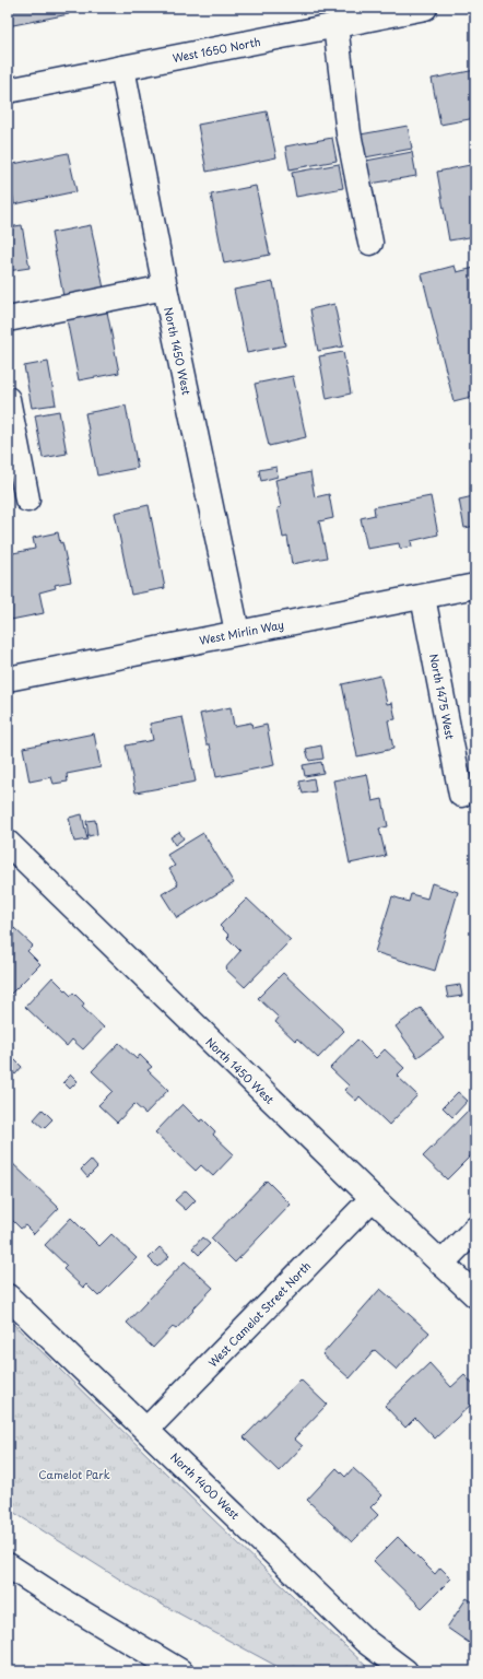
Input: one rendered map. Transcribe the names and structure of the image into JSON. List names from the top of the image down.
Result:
{
  "streets": {
    "main road": [
      "West 1650 North",
      "North 1450 West",
      "West Mirlin Way",
      "North 1475 West",
      "West Camelot Street North",
      "North 1400 West"
    ]
  },
  "crossings": [
    ["West 1650 North", "North 1450 West"],
    ["North 1450 West", "West Mirlin Way"],
    ["North 1450 West", "West Camelot Street North"],
    ["West Mirlin Way", "North 1475 West"],
    ["West Camelot Street North", "North 1400 West"]
  ],
  "parks": ["Camelot Park"]
}
